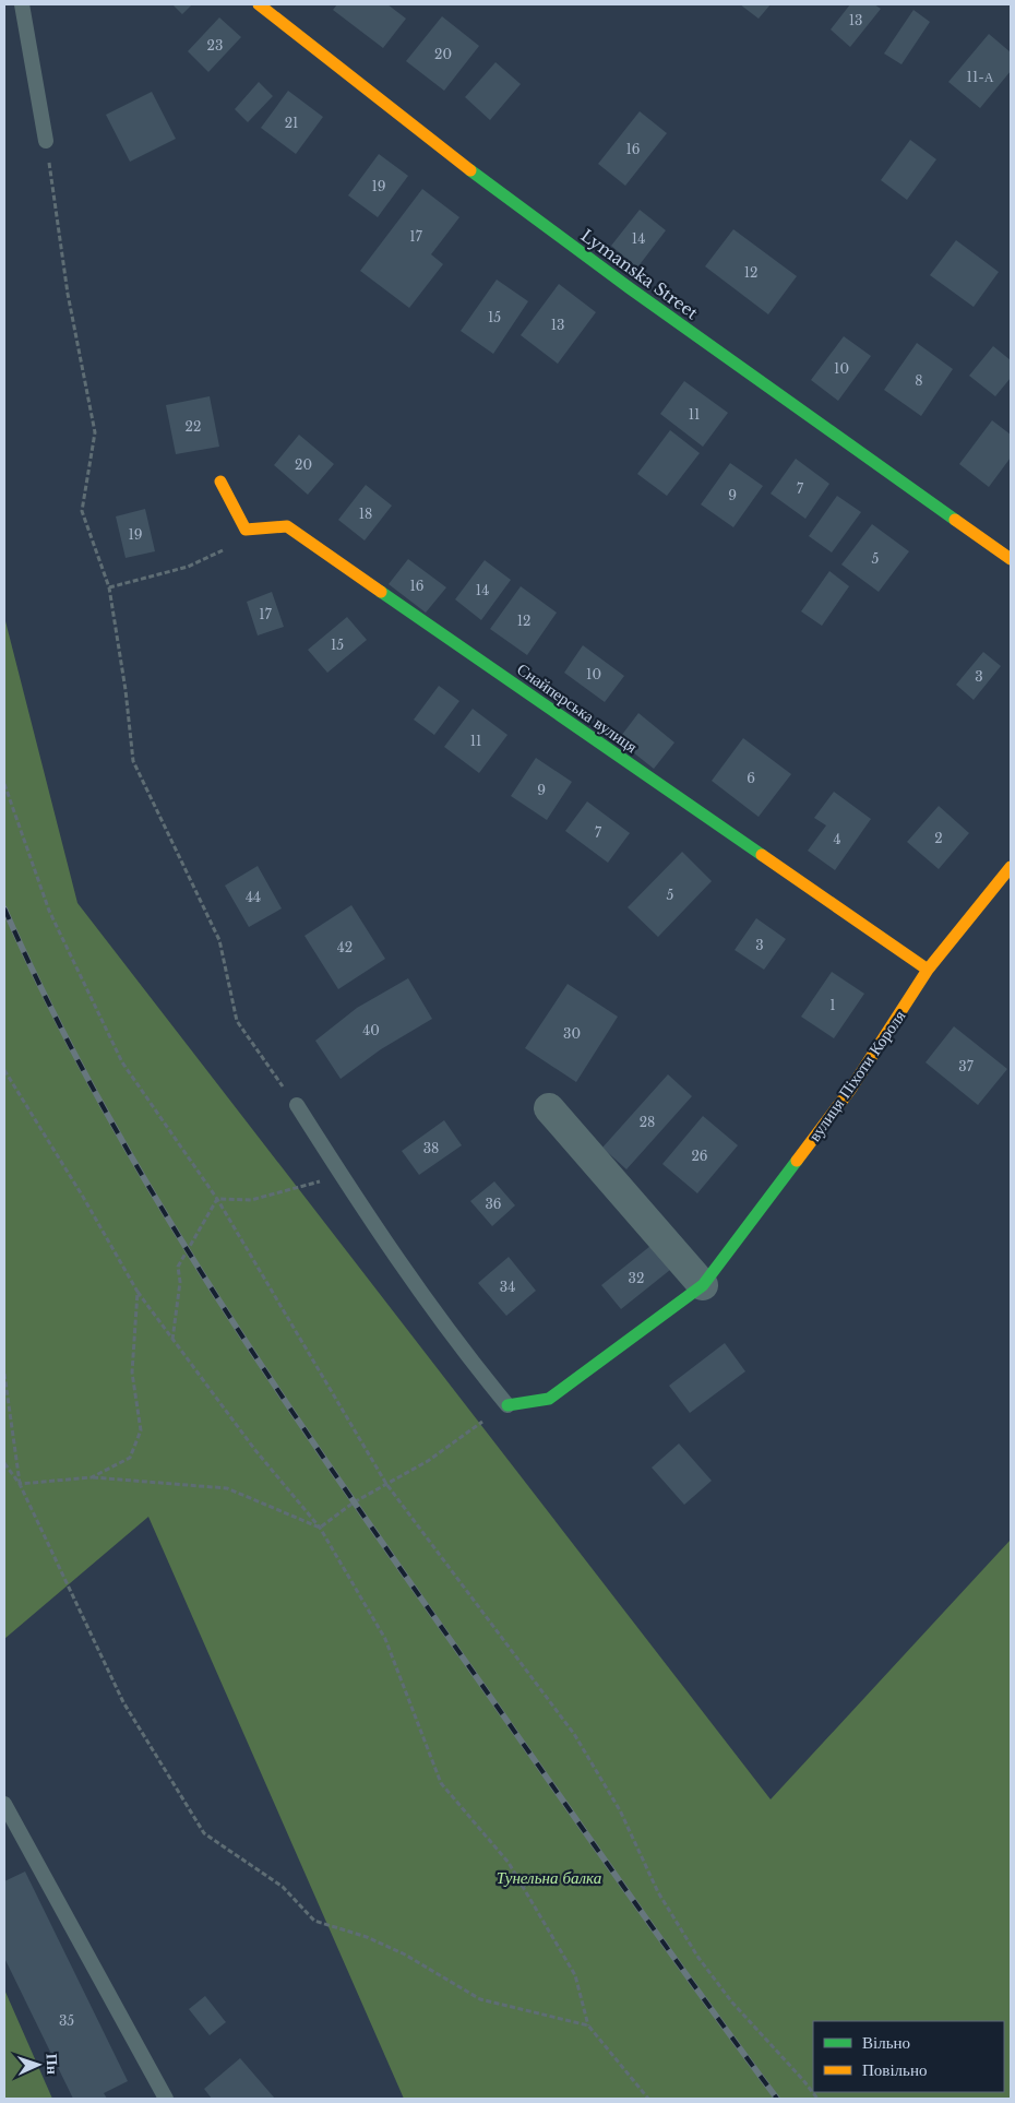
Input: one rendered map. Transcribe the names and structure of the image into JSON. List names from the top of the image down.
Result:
{
  "streets": {
    "street": ["Lymanska Street", "Снайперська вулиця", "вулиця Піхоти Короля"]
  },
  "crossings": [
    ["Снайперська вулиця", "вулиця Піхоти Короля"]
  ],
  "parks": ["Тунельна балка"],
  "house_numbers": [
    "13",
    "23",
    "20",
    "11-А",
    "21",
    "16",
    "19",
    "17",
    "14",
    "12",
    "15",
    "13",
    "10",
    "8",
    "11",
    "22",
    "20",
    "7",
    "9",
    "18",
    "19",
    "5",
    "16",
    "14",
    "17",
    "12",
    "15",
    "10",
    "3",
    "11",
    "6",
    "9",
    "7",
    "2",
    "4",
    "5",
    "44",
    "3",
    "42",
    "1",
    "40",
    "30",
    "37",
    "28",
    "38",
    "26",
    "36",
    "32",
    "34",
    "35"
  ],
  "legend": ["Вільно", "Повільно"],
  "north": "right"
}
